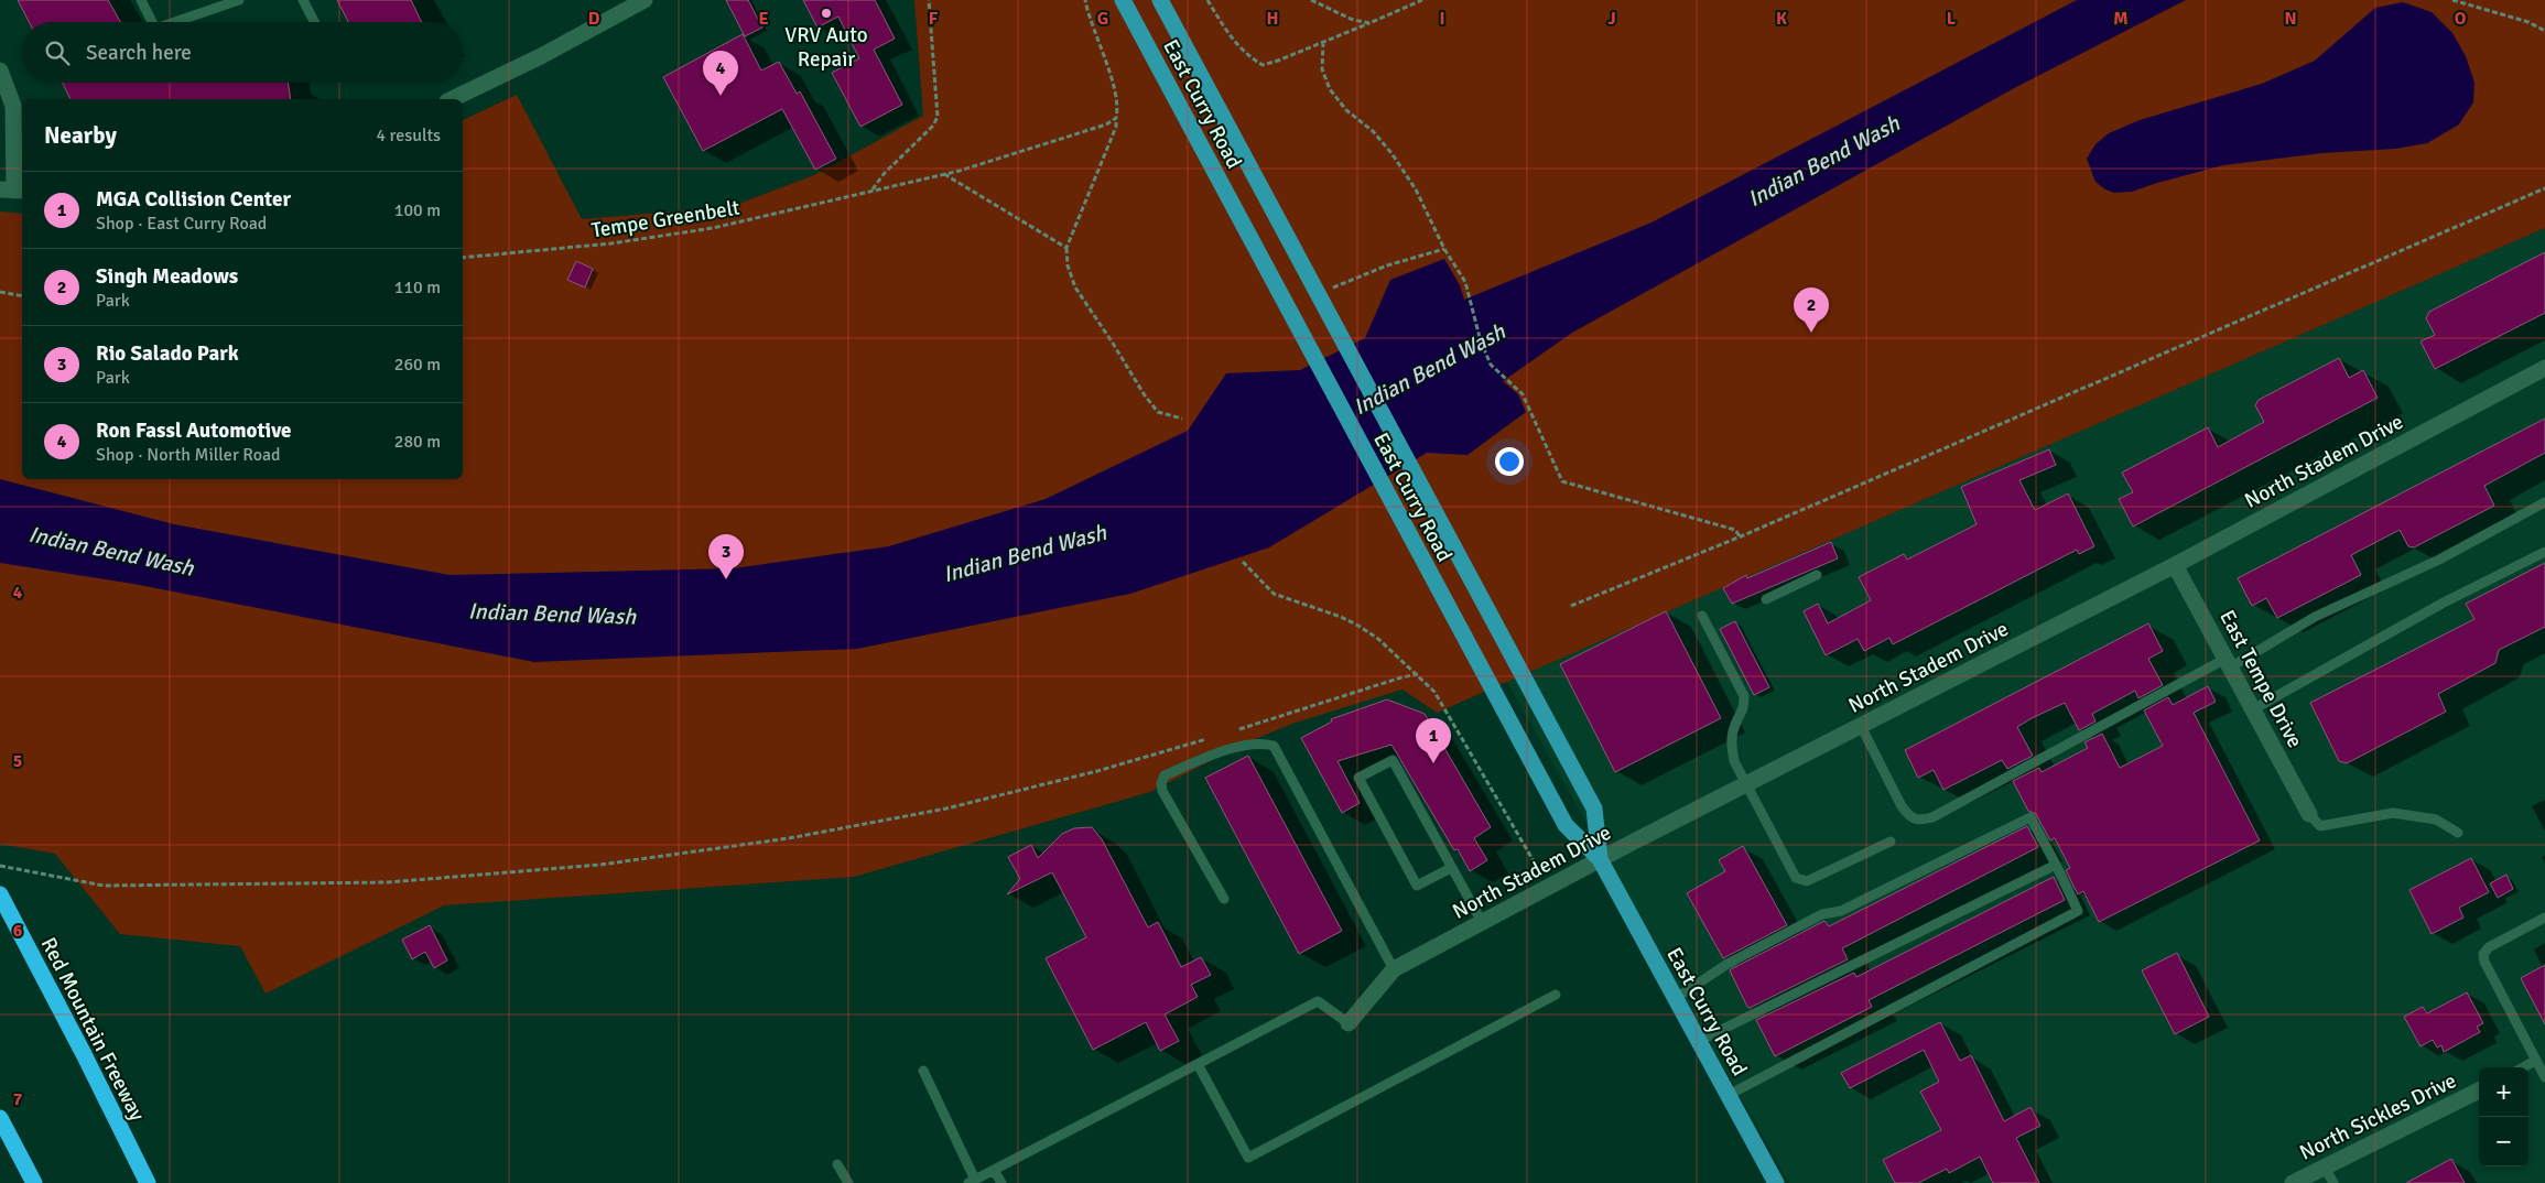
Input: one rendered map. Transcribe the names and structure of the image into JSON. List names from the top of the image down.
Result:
{
  "streets": {
    "highway": ["Red Mountain Freeway"],
    "main road": ["East Curry Road"],
    "street": ["North Stadem Drive", "East Tempe Drive", "North Sickles Drive"],
    "path": ["Tempe Greenbelt"]
  },
  "crossings": [
    ["East Curry Road", "North Stadem Drive"],
    ["North Stadem Drive", "East Tempe Drive"]
  ],
  "water": ["Indian Bend Wash"],
  "places": ["VRV Auto Repair"],
  "page": {
    "search": "Search here",
    "pins": [
      "4",
      "2",
      "3",
      "1"
    ],
    "heading": ["Nearby", "4 results"],
    "list": [
      {
        "mark": "1",
        "name": "MGA Collision Center",
        "note": "Shop · East Curry Road",
        "value": "100 m"
      },
      {
        "mark": "2",
        "name": "Singh Meadows",
        "note": "Park",
        "value": "110 m"
      },
      {
        "mark": "3",
        "name": "Rio Salado Park",
        "note": "Park",
        "value": "260 m"
      },
      {
        "mark": "4",
        "name": "Ron Fassl Automotive",
        "note": "Shop · North Miller Road",
        "value": "280 m"
      }
    ],
    "map_buttons": ["+", "−"]
  },
  "grid": {
    "columns": [
      "D",
      "E",
      "F",
      "G",
      "H",
      "I",
      "J",
      "K",
      "L",
      "M",
      "N",
      "O"
    ],
    "rows": [
      "4",
      "5",
      "6",
      "7"
    ]
  }
}
